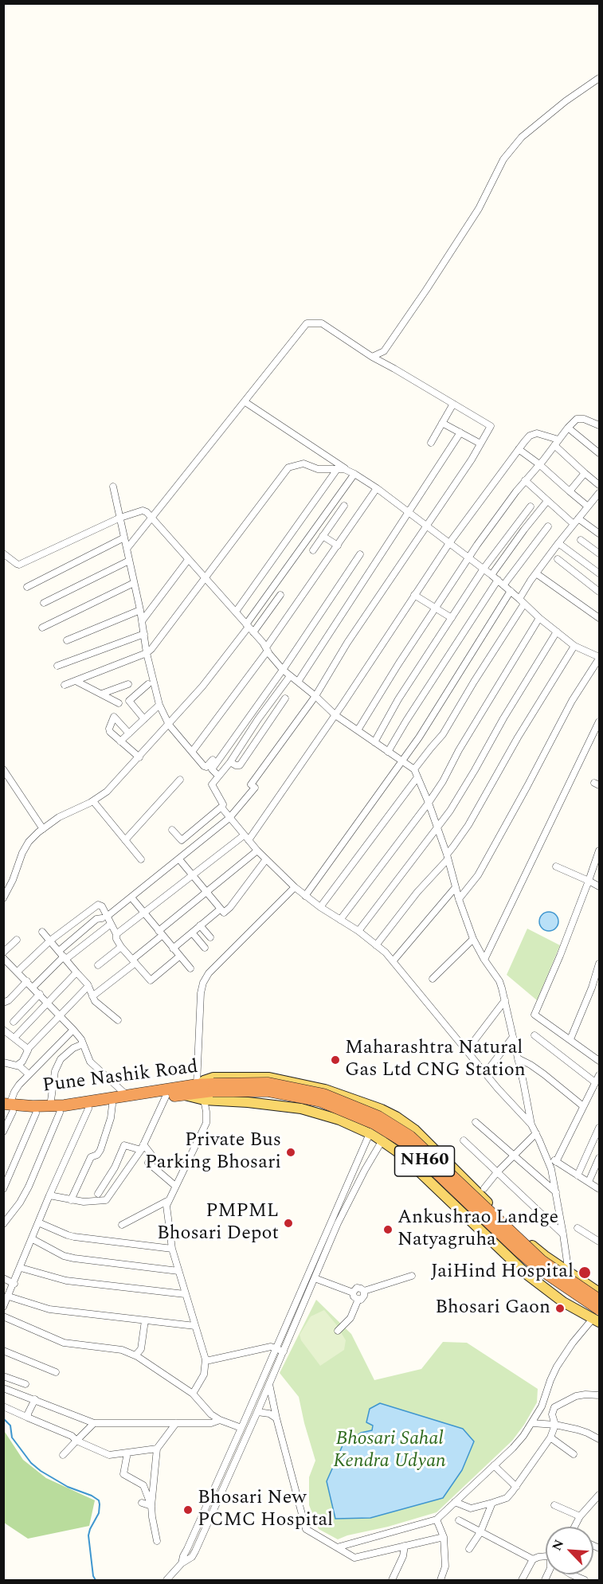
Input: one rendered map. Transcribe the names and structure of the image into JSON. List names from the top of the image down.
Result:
{
  "streets": {
    "highway": ["Pune Nashik Road", "NH60"]
  },
  "crossings": [
    ["Pune Nashik Road", "NH60"]
  ],
  "parks": ["Bhosari Sahal Kendra Udyan"],
  "places": [
    "Maharashtra Natural Gas Ltd CNG Station",
    "Private Bus Parking Bhosari",
    "PMPML Bhosari Depot",
    "Ankushrao Landge Natyagruha",
    "JaiHind Hospital",
    "Bhosari Gaon",
    "Bhosari New PCMC Hospital"
  ],
  "north": "top left"
}
